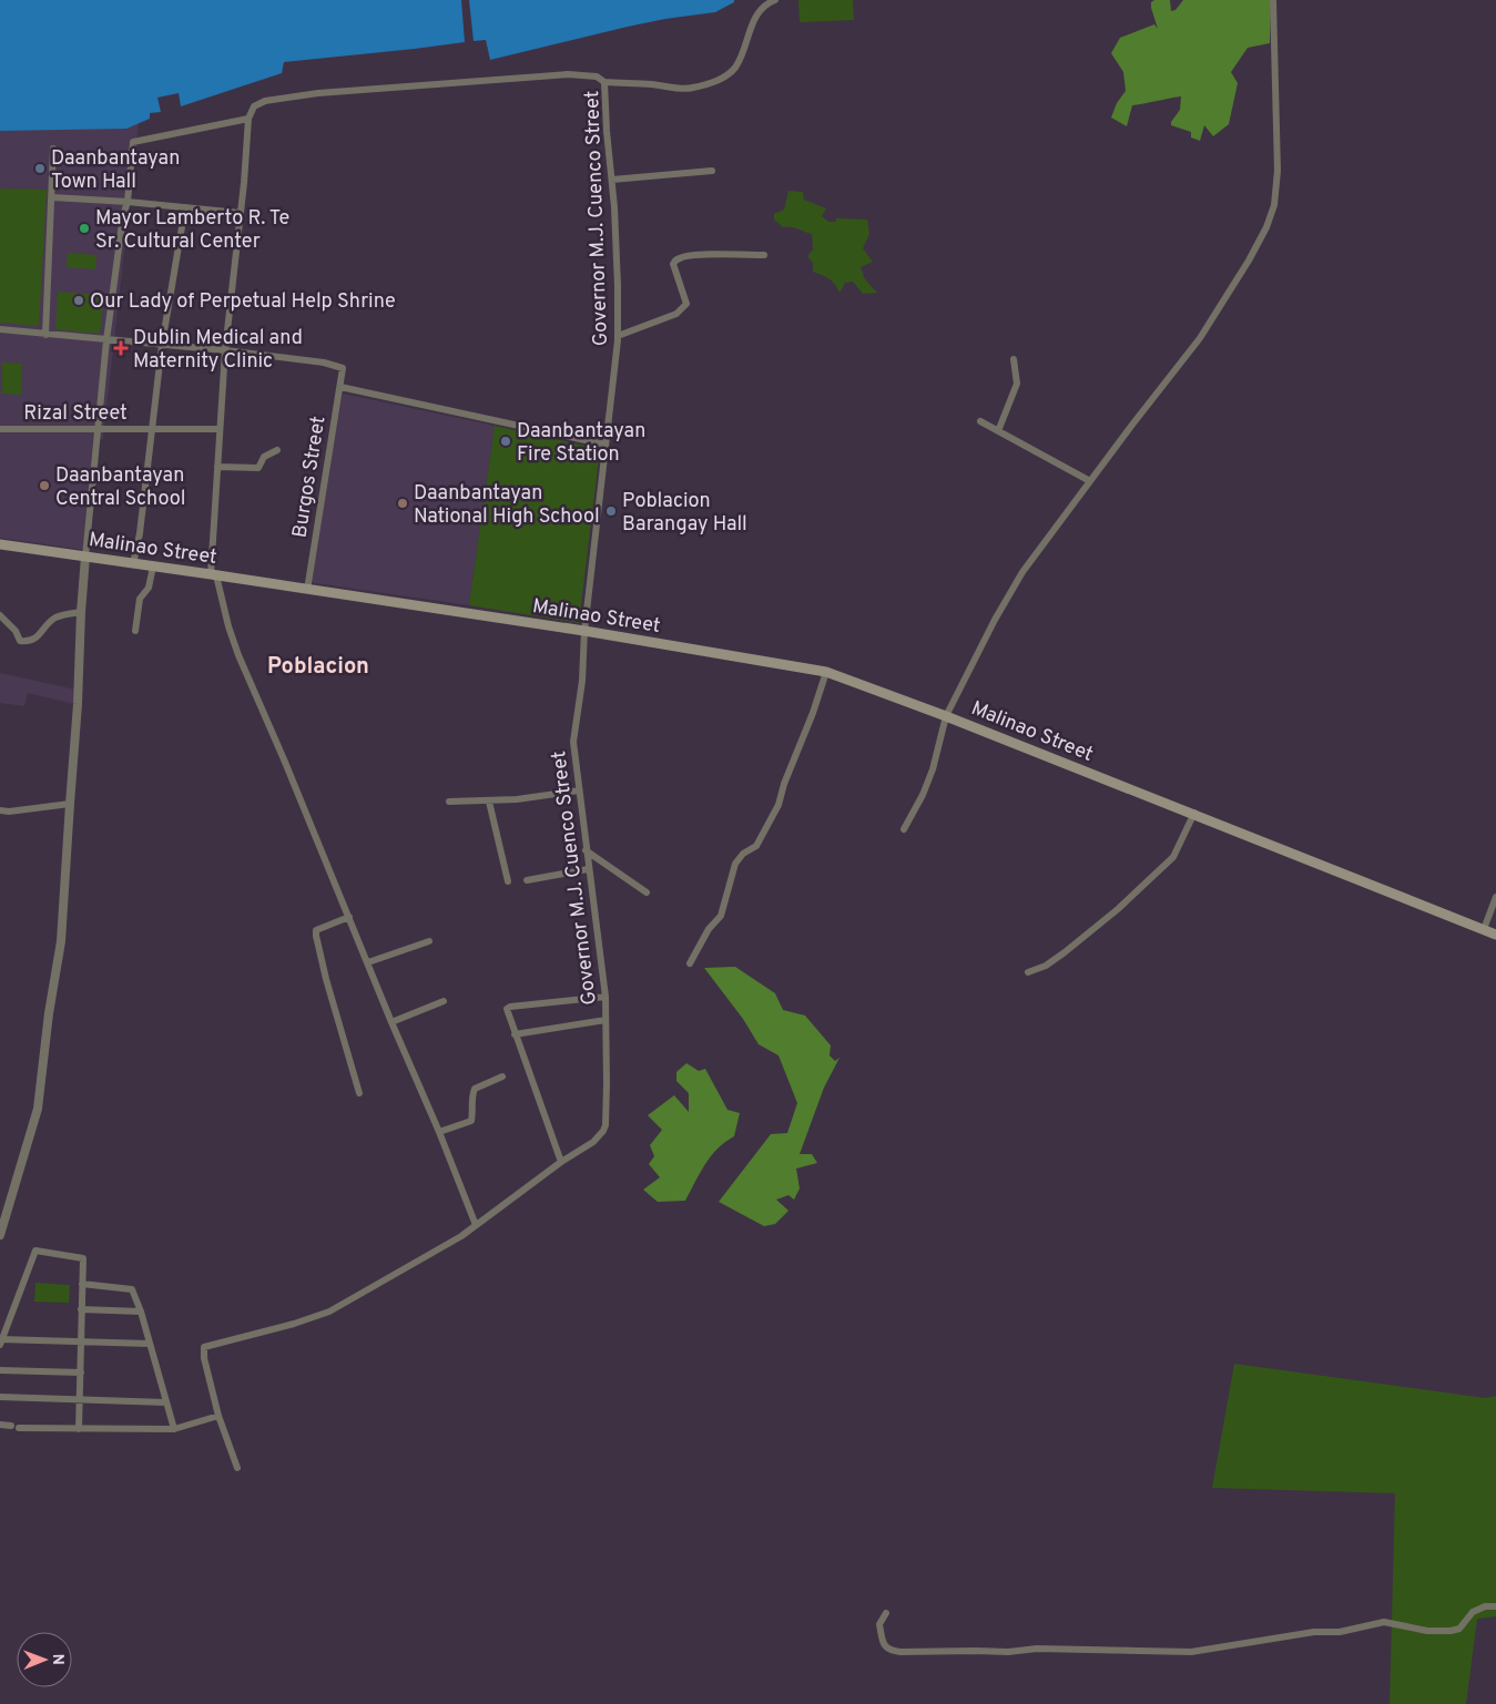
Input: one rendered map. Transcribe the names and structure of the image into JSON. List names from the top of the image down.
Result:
{
  "streets": {
    "main road": ["Malinao Street"],
    "street": ["Governor M.J. Cuenco Street", "Rizal Street", "Burgos Street"]
  },
  "crossings": [
    ["Governor M.J. Cuenco Street", "Malinao Street"],
    ["Burgos Street", "Malinao Street"]
  ],
  "districts": ["Poblacion"],
  "places": {
    "other": [
      "Daanbantayan Town Hall",
      "Mayor Lamberto R. Te Sr. Cultural Center",
      "Our Lady of Perpetual Help Shrine",
      "Daanbantayan Fire Station",
      "Daanbantayan Central School",
      "Daanbantayan National High School",
      "Poblacion Barangay Hall"
    ],
    "health": ["Dublin Medical and Maternity Clinic"]
  },
  "north": "right"
}
